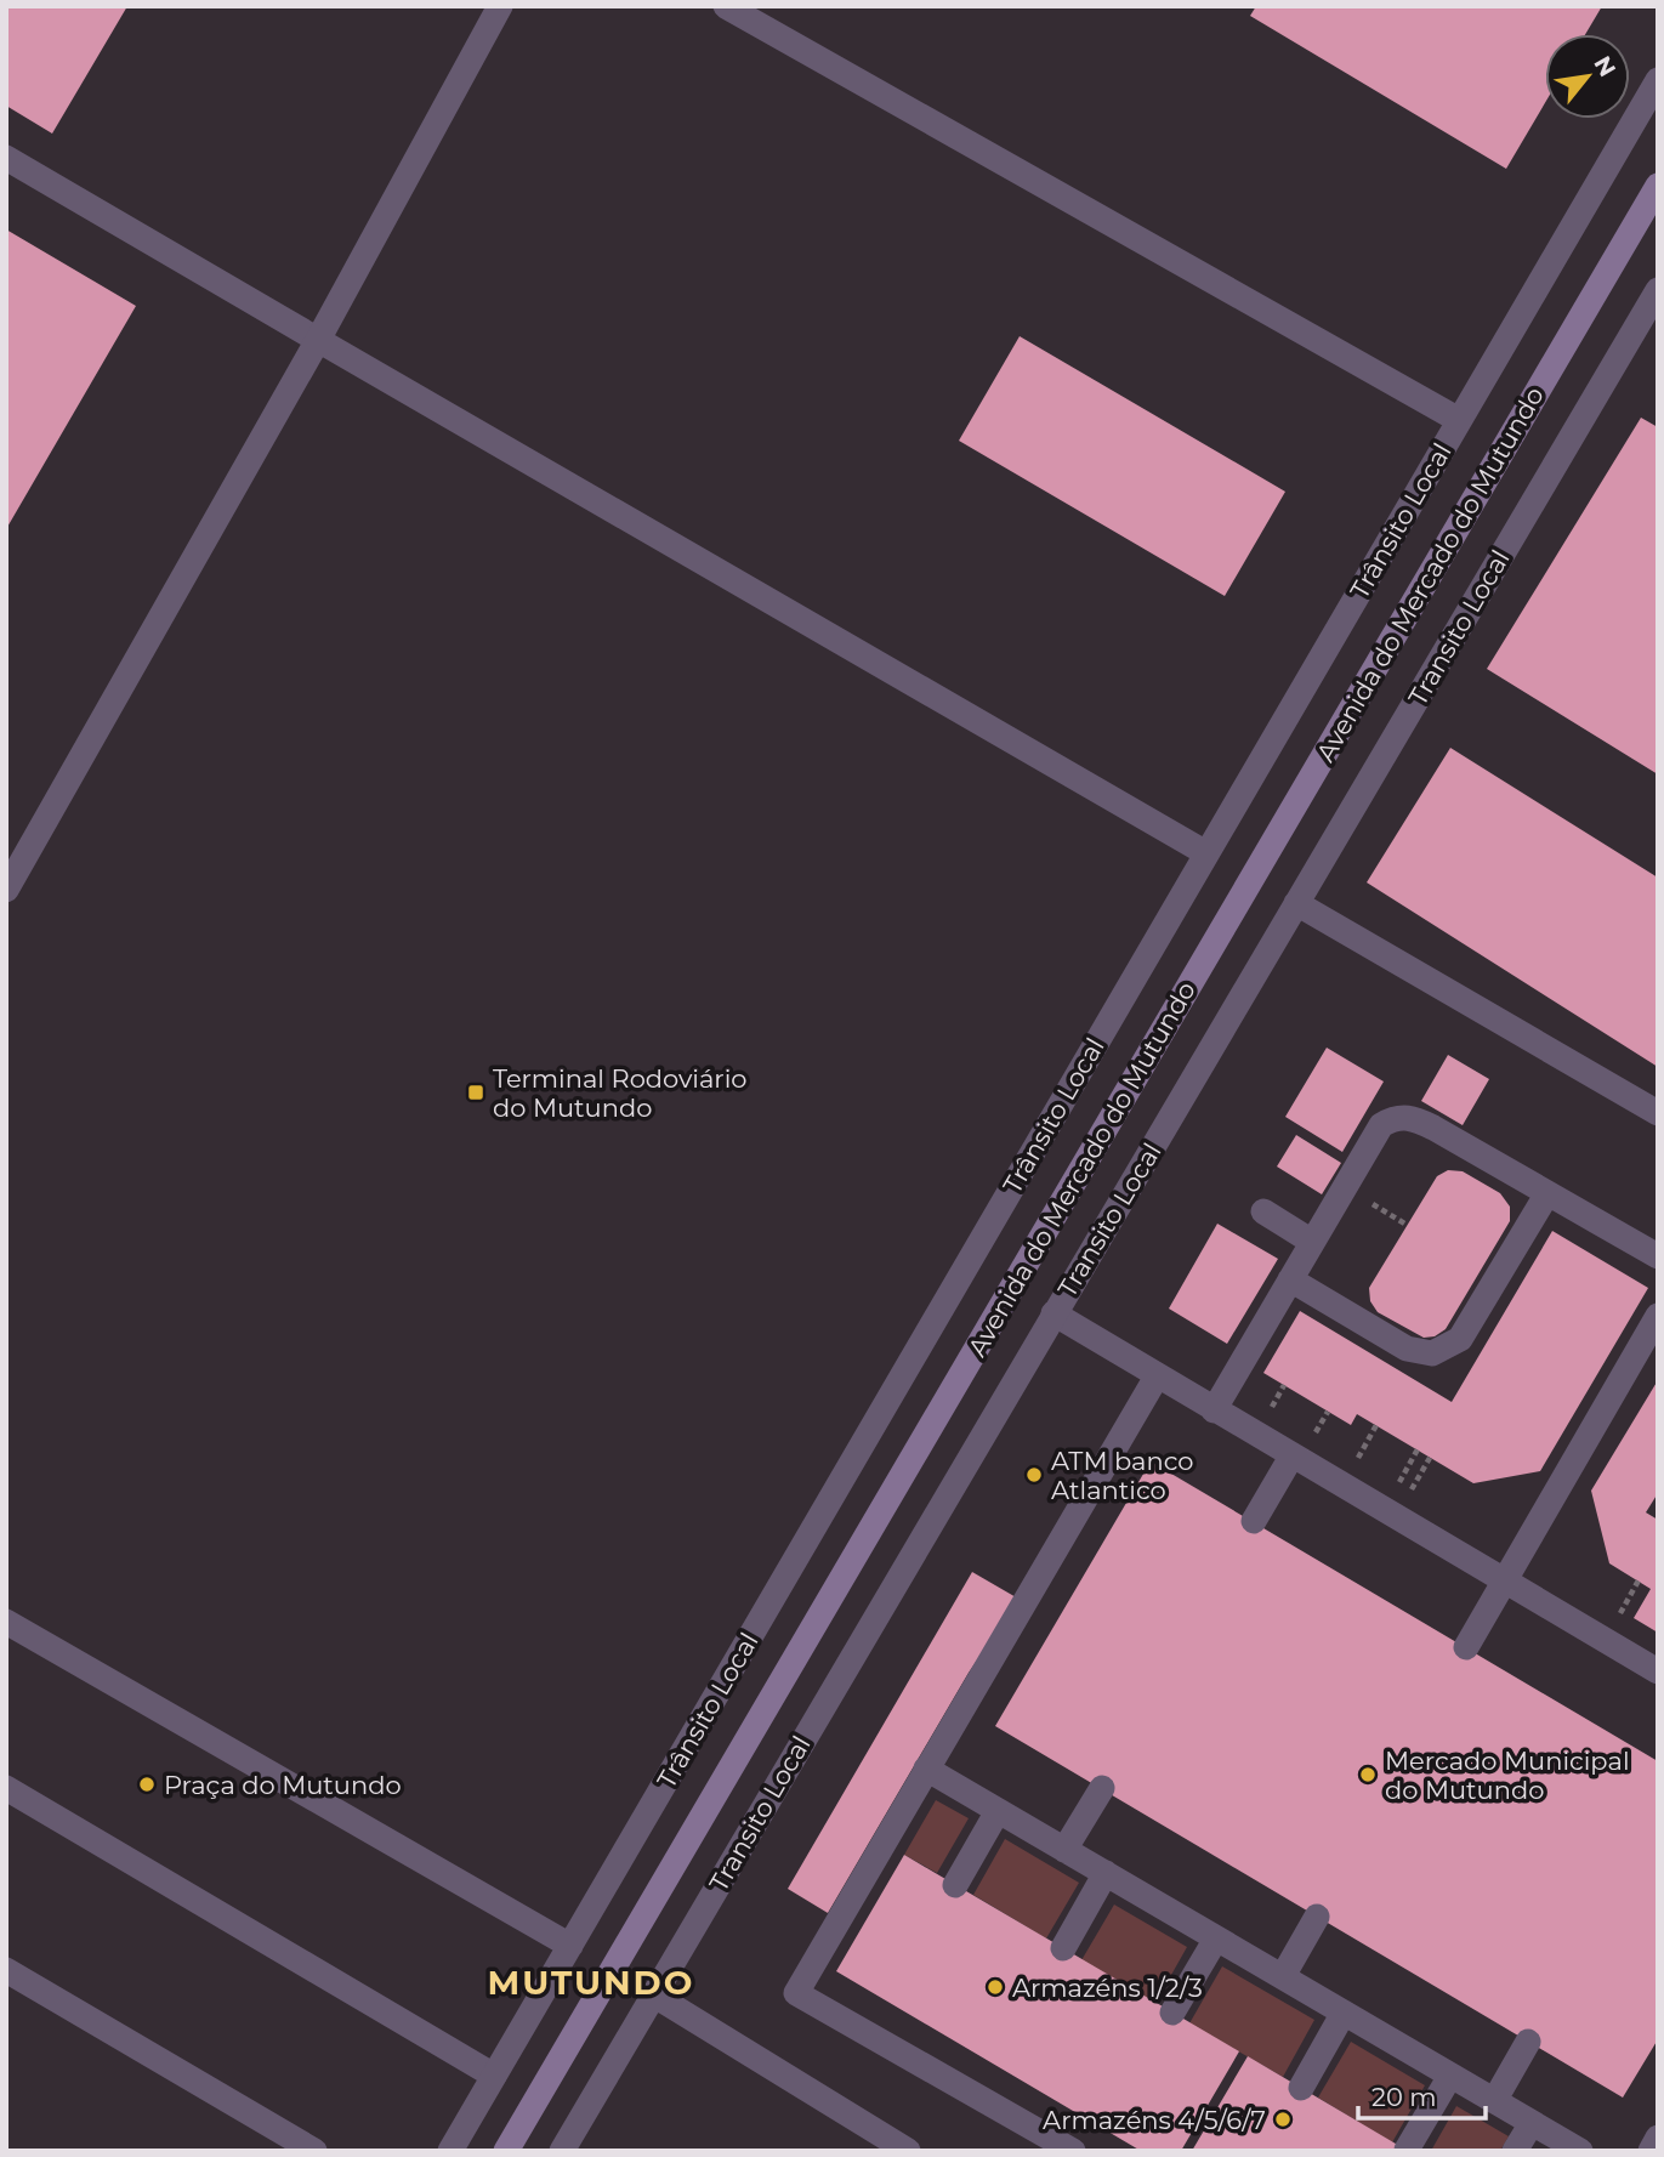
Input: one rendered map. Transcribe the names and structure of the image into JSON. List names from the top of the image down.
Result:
{
  "streets": {
    "main road": ["Avenida do Mercado do Mutundo"],
    "street": ["Trânsito Local", "Transito Local"]
  },
  "districts": ["MUTUNDO"],
  "places": {
    "transit": ["Terminal Rodoviário do Mutundo"],
    "other": [
      "ATM banco Atlantico",
      "Mercado Municipal do Mutundo",
      "Praça do Mutundo",
      "Armazéns 1/2/3",
      "Armazéns 4/5/6/7"
    ]
  },
  "scale_bar": "20 m",
  "north": "top right"
}
